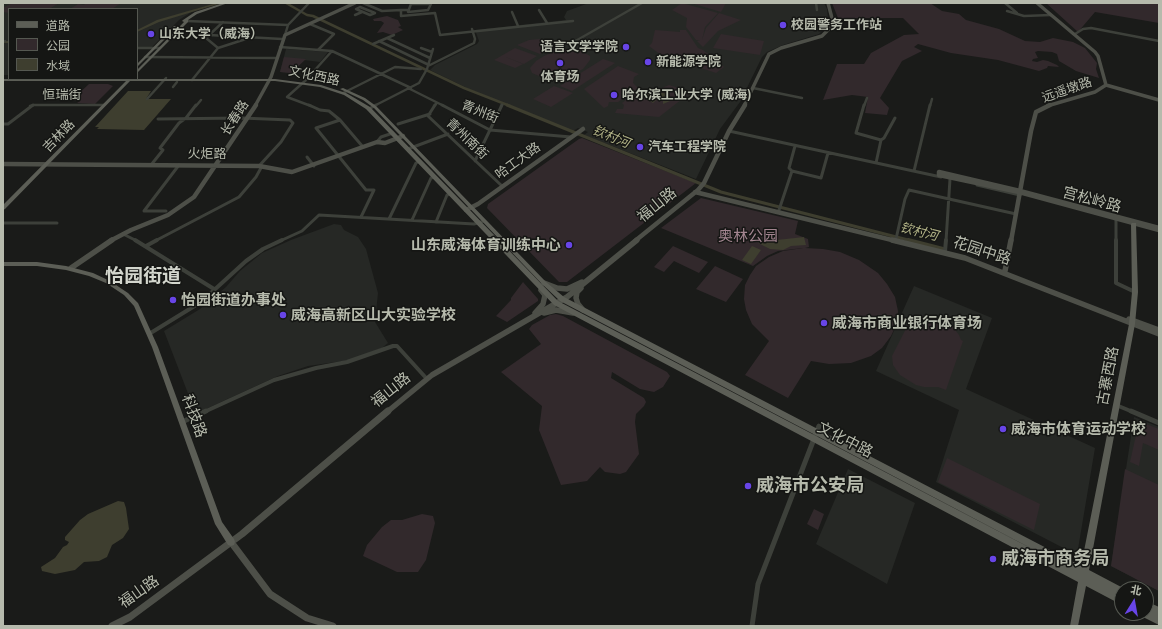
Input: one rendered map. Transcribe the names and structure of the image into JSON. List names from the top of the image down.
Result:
{
  "streets": {
    "main road": [
      "文化西路",
      "远遥墩路",
      "长春路",
      "吉林路",
      "火炬路",
      "哈工大路",
      "宫松岭路",
      "福山路",
      "花园中路",
      "古寨西路",
      "科技路",
      "文化中路"
    ],
    "street": ["恒瑞街", "青州街", "青州南街"]
  },
  "crossings": [
    ["文化西路", "长春路"],
    ["文化西路", "吉林路"],
    ["文化西路", "火炬路"],
    ["文化西路", "哈工大路"],
    ["文化西路", "福山路"],
    ["文化西路", "文化中路"],
    ["远遥墩路", "宫松岭路"],
    ["远遥墩路", "花园中路"],
    ["恒瑞街", "吉林路"],
    ["青州街", "长春路"],
    ["青州街", "青州南街"],
    ["青州街", "哈工大路"],
    ["长春路", "火炬路"],
    ["长春路", "科技路"],
    ["吉林路", "火炬路"],
    ["青州南街", "哈工大路"],
    ["宫松岭路", "古寨西路"],
    ["福山路", "花园中路"],
    ["福山路", "科技路"],
    ["福山路", "文化中路"],
    ["花园中路", "古寨西路"],
    ["古寨西路", "文化中路"]
  ],
  "districts": ["怡园街道"],
  "water": ["钦村河"],
  "parks": ["奥林公园"],
  "places": [
    "校园警务工作站",
    "山东大学（威海）",
    "语言文学学院",
    "新能源学院",
    "体育场",
    "哈尔滨工业大学 (威海)",
    "汽车工程学院",
    "山东威海体育训练中心",
    "怡园街道办事处",
    "威海高新区山大实验学校",
    "威海市商业银行体育场",
    "威海市体育运动学校",
    "威海市公安局",
    "威海市商务局"
  ],
  "legend": ["道路", "公园", "水域"],
  "north": "top"
}
